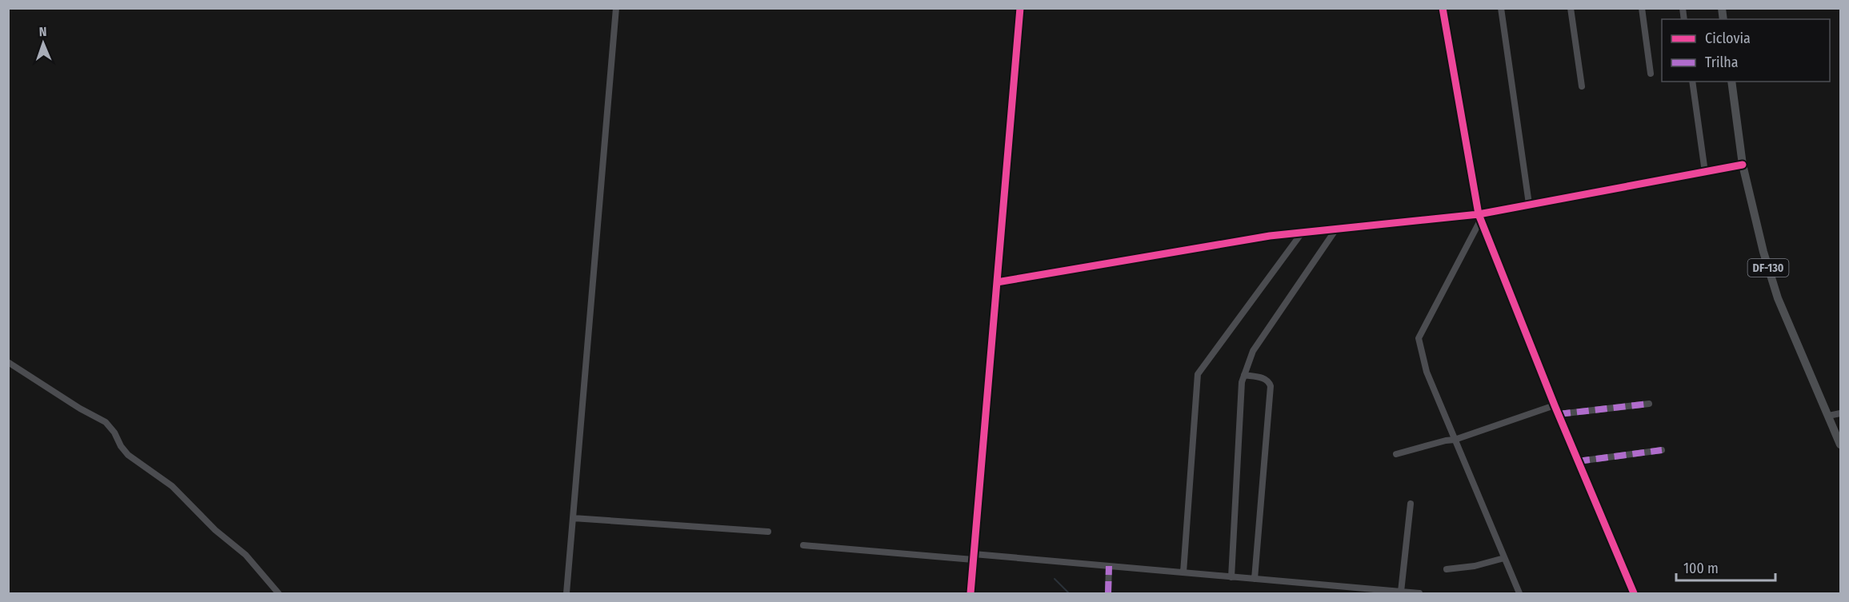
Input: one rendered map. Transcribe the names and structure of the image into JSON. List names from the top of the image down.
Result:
{
  "streets": {
    "main road": ["DF-130"]
  },
  "legend": ["Ciclovia", "Trilha"],
  "scale_bar": "100 m",
  "north": "top"
}
